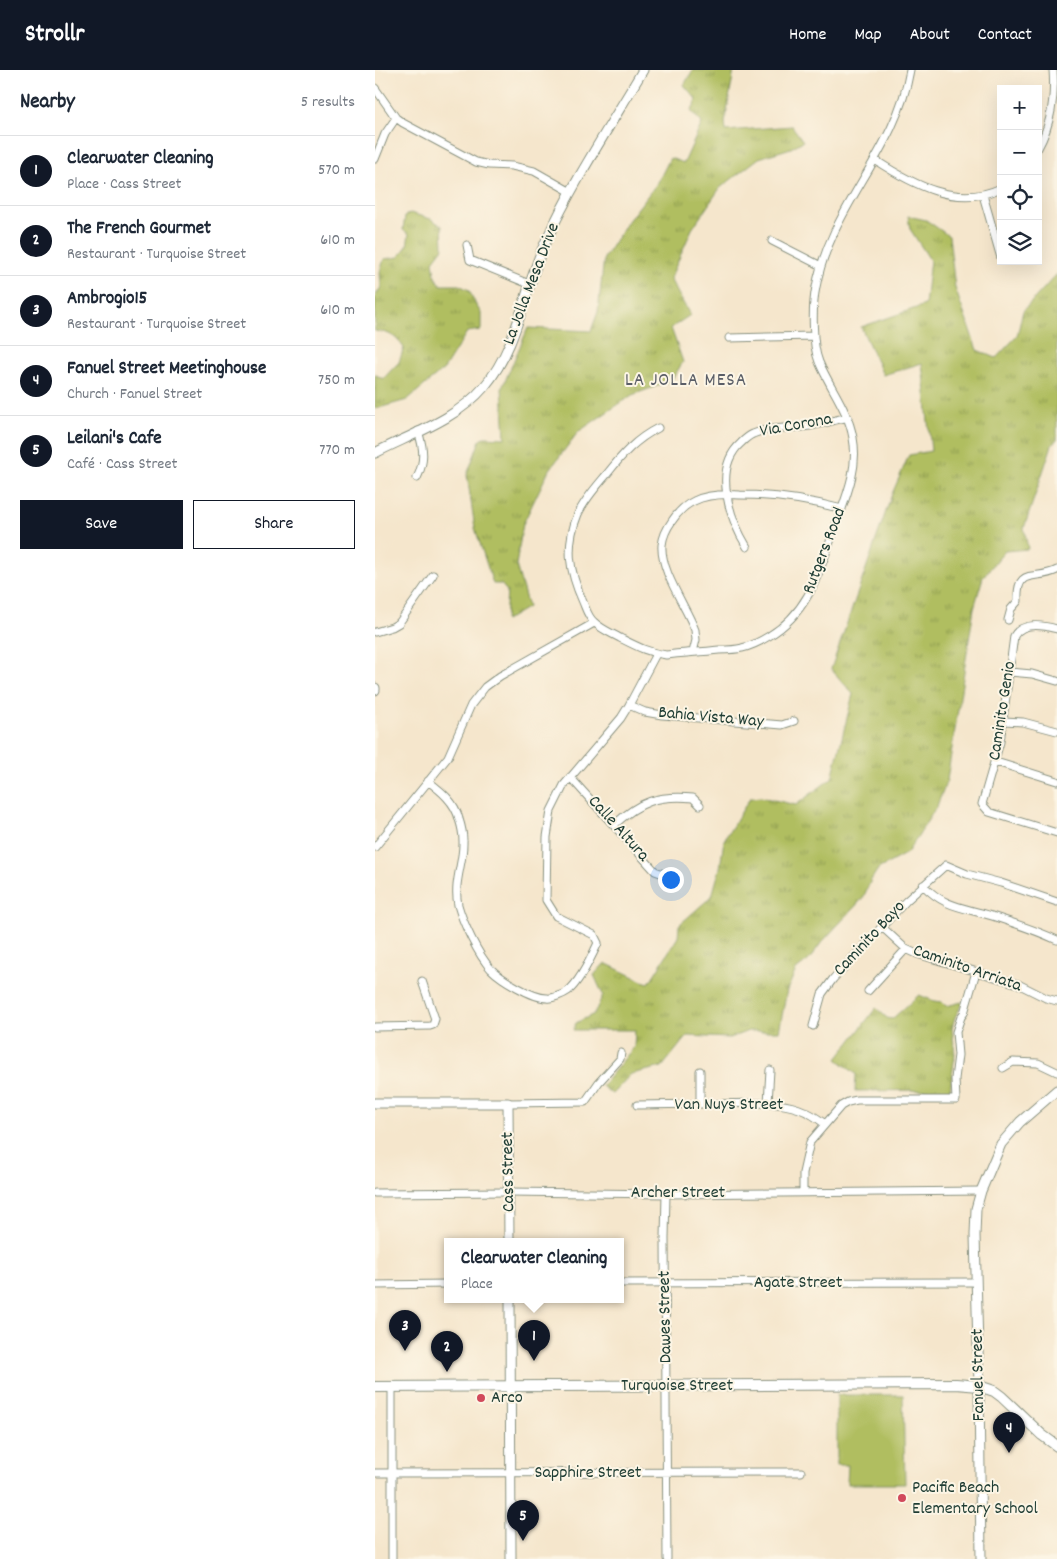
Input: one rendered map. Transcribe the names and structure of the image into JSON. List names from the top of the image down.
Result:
{
  "streets": {
    "main road": ["Turquoise Street"],
    "street": [
      "La Jolla Mesa Drive",
      "Via Corona",
      "Rutgers Road",
      "Caminito Genio",
      "Bahia Vista Way",
      "Calle Altura",
      "Caminito Bayo",
      "Caminito Arriata",
      "Van Nuys Street",
      "Cass Street",
      "Archer Street",
      "Agate Street",
      "Dawes Street",
      "Fanuel Street",
      "Sapphire Street"
    ]
  },
  "crossings": [
    ["Via Corona", "Rutgers Road"],
    ["Caminito Bayo", "Caminito Arriata"],
    ["Cass Street", "Archer Street"],
    ["Archer Street", "Dawes Street"],
    ["Archer Street", "Fanuel Street"],
    ["Agate Street", "Dawes Street"],
    ["Agate Street", "Fanuel Street"],
    ["Dawes Street", "Turquoise Street"],
    ["Dawes Street", "Sapphire Street"],
    ["Fanuel Street", "Turquoise Street"]
  ],
  "districts": ["LA JOLLA MESA"],
  "places": ["Arco", "Pacific Beach Elementary School"],
  "page": {
    "header": "Strollr",
    "nav": [
      "Home",
      "Map",
      "About",
      "Contact"
    ],
    "heading": ["Nearby", "5 results"],
    "map_buttons": ["+", "−"],
    "list": [
      {
        "mark": "1",
        "name": "Clearwater Cleaning",
        "note": "Place · Cass Street",
        "value": "570 m"
      },
      {
        "mark": "2",
        "name": "The French Gourmet",
        "note": "Restaurant · Turquoise Street",
        "value": "610 m"
      },
      {
        "mark": "3",
        "name": "Ambrogio15",
        "note": "Restaurant · Turquoise Street",
        "value": "610 m"
      },
      {
        "mark": "4",
        "name": "Fanuel Street Meetinghouse",
        "note": "Church · Fanuel Street",
        "value": "750 m"
      },
      {
        "mark": "5",
        "name": "Leilani's Cafe",
        "note": "Café · Cass Street",
        "value": "770 m"
      }
    ],
    "buttons": ["Save", "Share"],
    "popup": ["Clearwater Cleaning", "Place"],
    "pins": [
      "3",
      "1",
      "2",
      "4",
      "5"
    ]
  }
}
